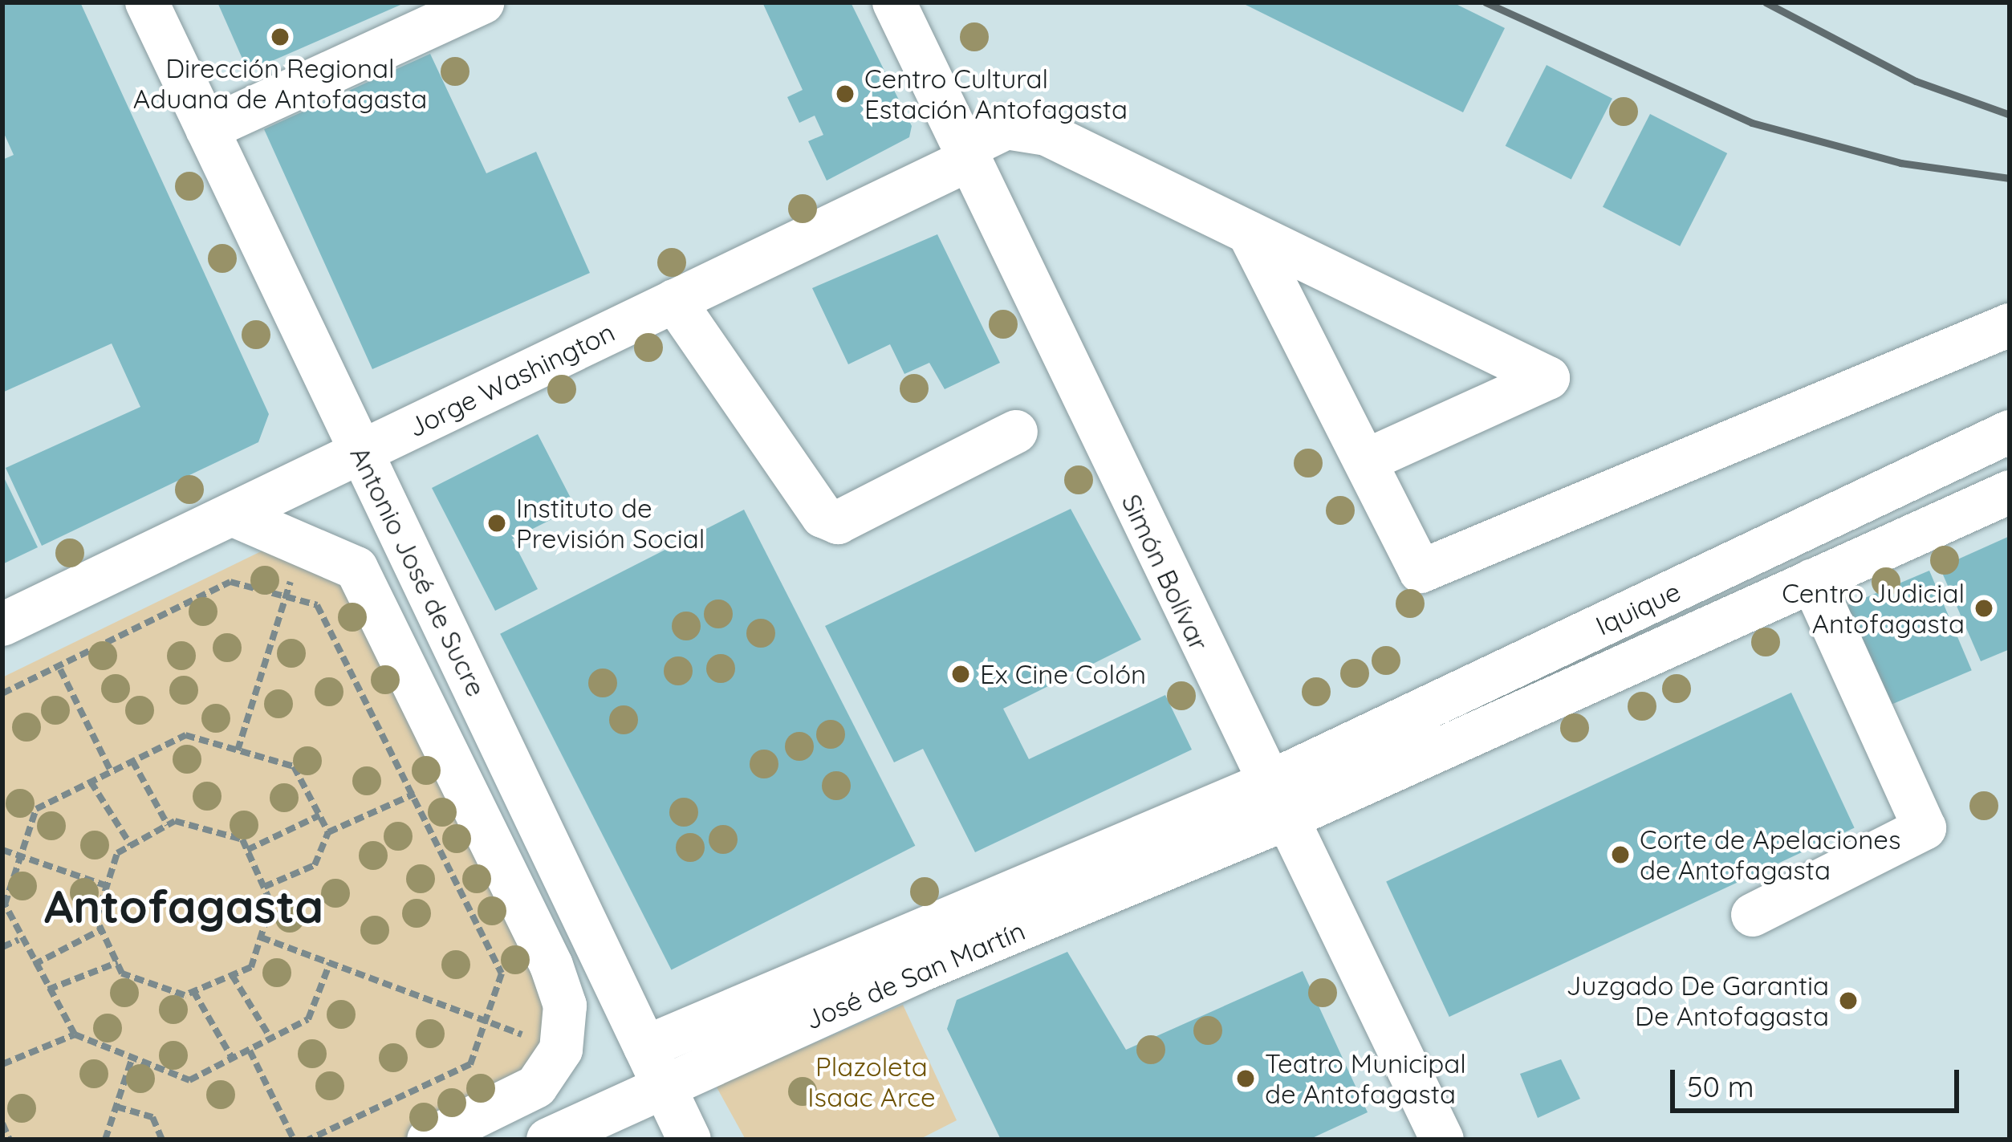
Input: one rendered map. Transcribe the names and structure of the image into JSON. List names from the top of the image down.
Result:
{
  "streets": {
    "street": [
      "Jorge Washington",
      "Antonio José de Sucre",
      "Simón Bolívar",
      "Iquique",
      "José de San Martín"
    ]
  },
  "crossings": [
    ["Jorge Washington", "Antonio José de Sucre"],
    ["Jorge Washington", "Simón Bolívar"],
    ["Antonio José de Sucre", "José de San Martín"],
    ["Simón Bolívar", "Iquique"],
    ["Simón Bolívar", "José de San Martín"],
    ["Iquique", "José de San Martín"]
  ],
  "districts": ["Antofagasta"],
  "parks": ["Plazoleta Isaac Arce"],
  "places": [
    "Dirección Regional Aduana de Antofagasta",
    "Centro Cultural Estación Antofagasta",
    "Instituto de Previsión Social",
    "Centro Judicial Antofagasta",
    "Ex Cine Colón",
    "Corte de Apelaciones de Antofagasta",
    "Juzgado De Garantia De Antofagasta",
    "Teatro Municipal de Antofagasta"
  ],
  "scale_bar": "50 m"
}
